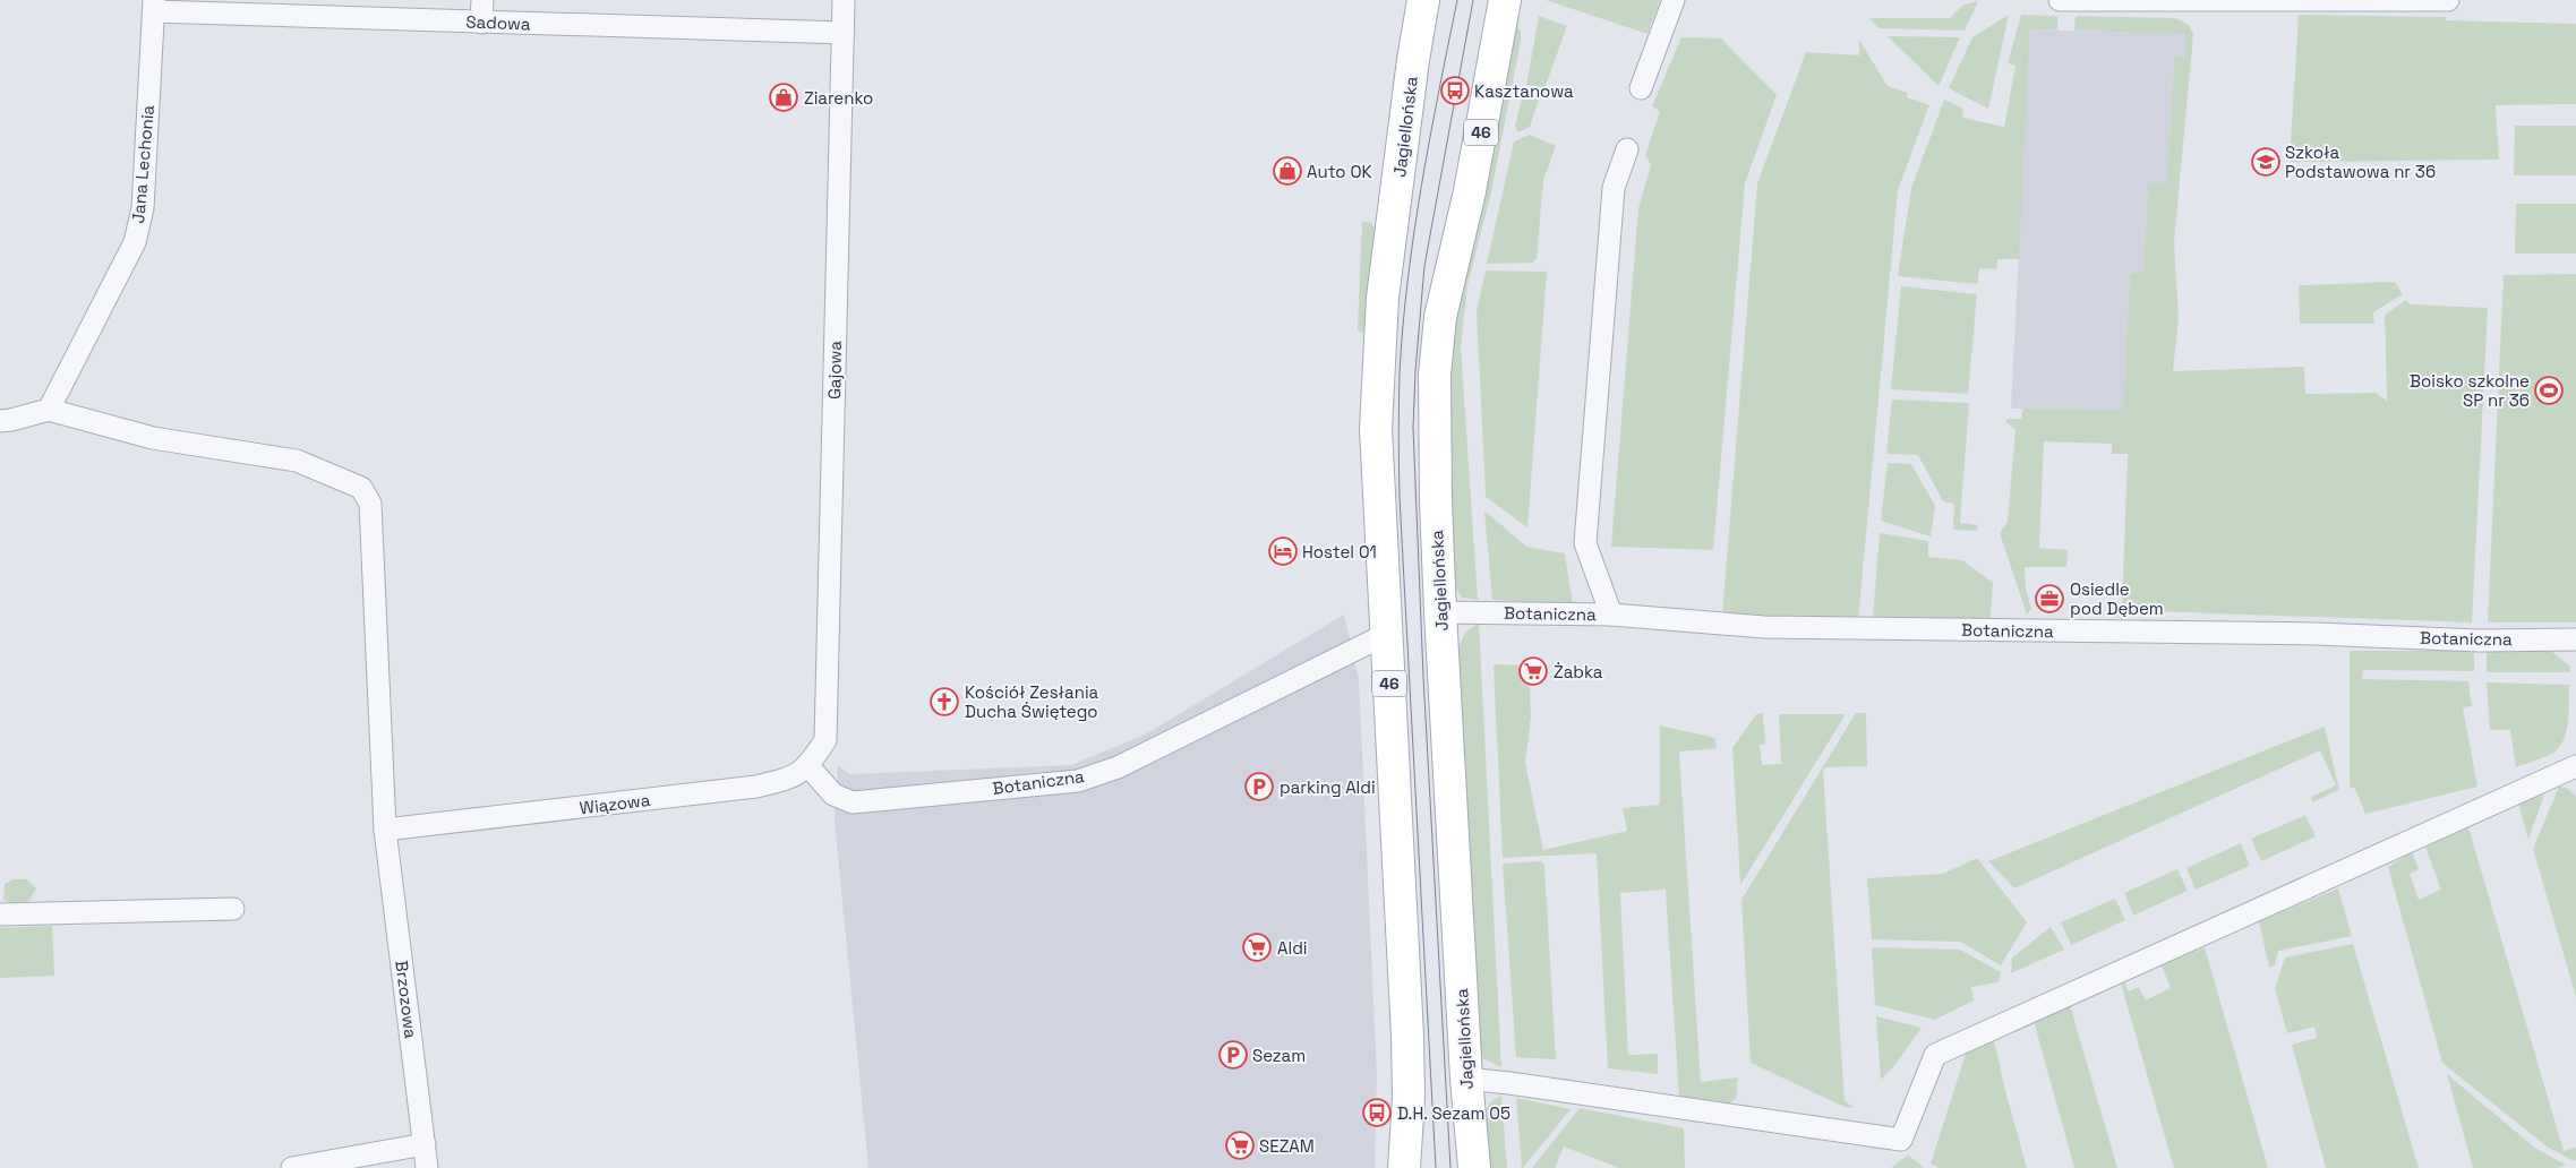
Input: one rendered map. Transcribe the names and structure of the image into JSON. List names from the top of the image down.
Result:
{
  "streets": {
    "main road": ["Jagiellońska", "46"],
    "street": [
      "Sadowa",
      "Jana Lechonia",
      "Gajowa",
      "Botaniczna",
      "Wiązowa",
      "Brzozowa"
    ]
  },
  "crossings": [
    ["Sadowa", "Jana Lechonia"],
    ["Sadowa", "Gajowa"],
    ["Jagiellońska", "Botaniczna"],
    ["Jana Lechonia", "Brzozowa"],
    ["Gajowa", "Botaniczna"],
    ["Gajowa", "Wiązowa"],
    ["Botaniczna", "Wiązowa"],
    ["Wiązowa", "Brzozowa"]
  ],
  "places": {
    "bus stop": ["Kasztanowa", "D.H. Sezam 05"],
    "shop": ["Ziarenko", "Auto OK"],
    "school or university": ["Szkoła Podstawowa nr 36"],
    "sports": ["Boisko szkolne SP nr 36"],
    "hotel": ["Hostel 01"],
    "office": ["Osiedle pod Dębem"],
    "supermarket": ["Żabka", "Aldi", "SEZAM"],
    "church": ["Kościół Zesłania Ducha Świętego"],
    "parking": ["parking Aldi", "Sezam"]
  }
}
